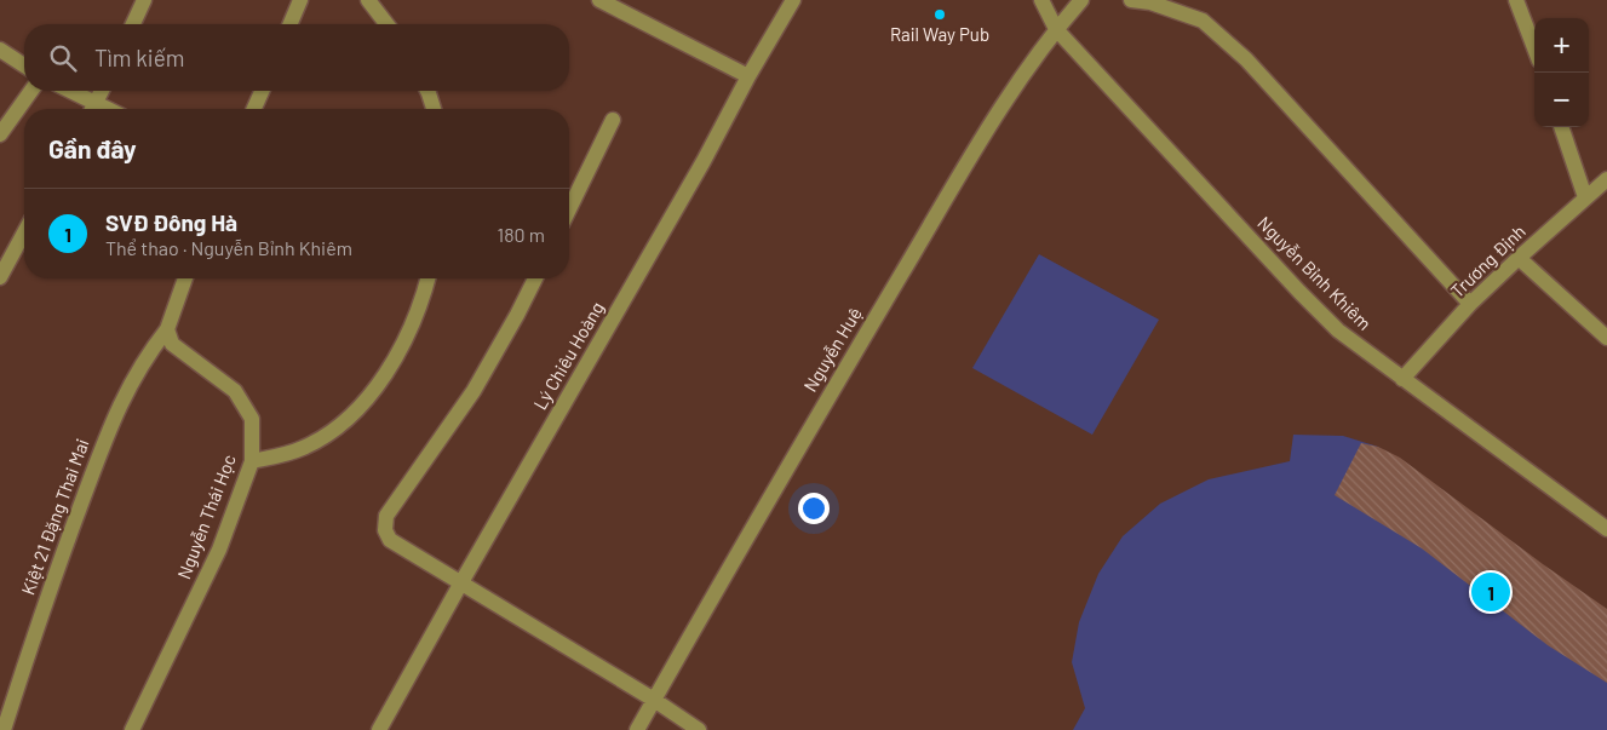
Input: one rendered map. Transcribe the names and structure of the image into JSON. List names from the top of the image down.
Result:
{
  "streets": {
    "street": [
      "Trương Định",
      "Nguyễn Bỉnh Khiêm",
      "Nguyễn Huệ",
      "Lý Chiêu Hoàng",
      "Kiệt 21 Đặng Thai Mai",
      "Nguyễn Thái Học"
    ]
  },
  "crossings": [
    ["Trương Định", "Nguyễn Bỉnh Khiêm"],
    ["Nguyễn Bỉnh Khiêm", "Nguyễn Huệ"],
    ["Kiệt 21 Đặng Thai Mai", "Nguyễn Thái Học"]
  ],
  "places": ["Rail Way Pub"],
  "page": {
    "map_buttons": ["+", "−"],
    "search": "Tìm kiếm",
    "heading": "Gần đây",
    "list": [
      {
        "mark": "1",
        "name": "SVĐ Đông Hà",
        "note": "Thể thao · Nguyễn Bỉnh Khiêm",
        "value": "180 m"
      }
    ],
    "pins": "1"
  }
}
